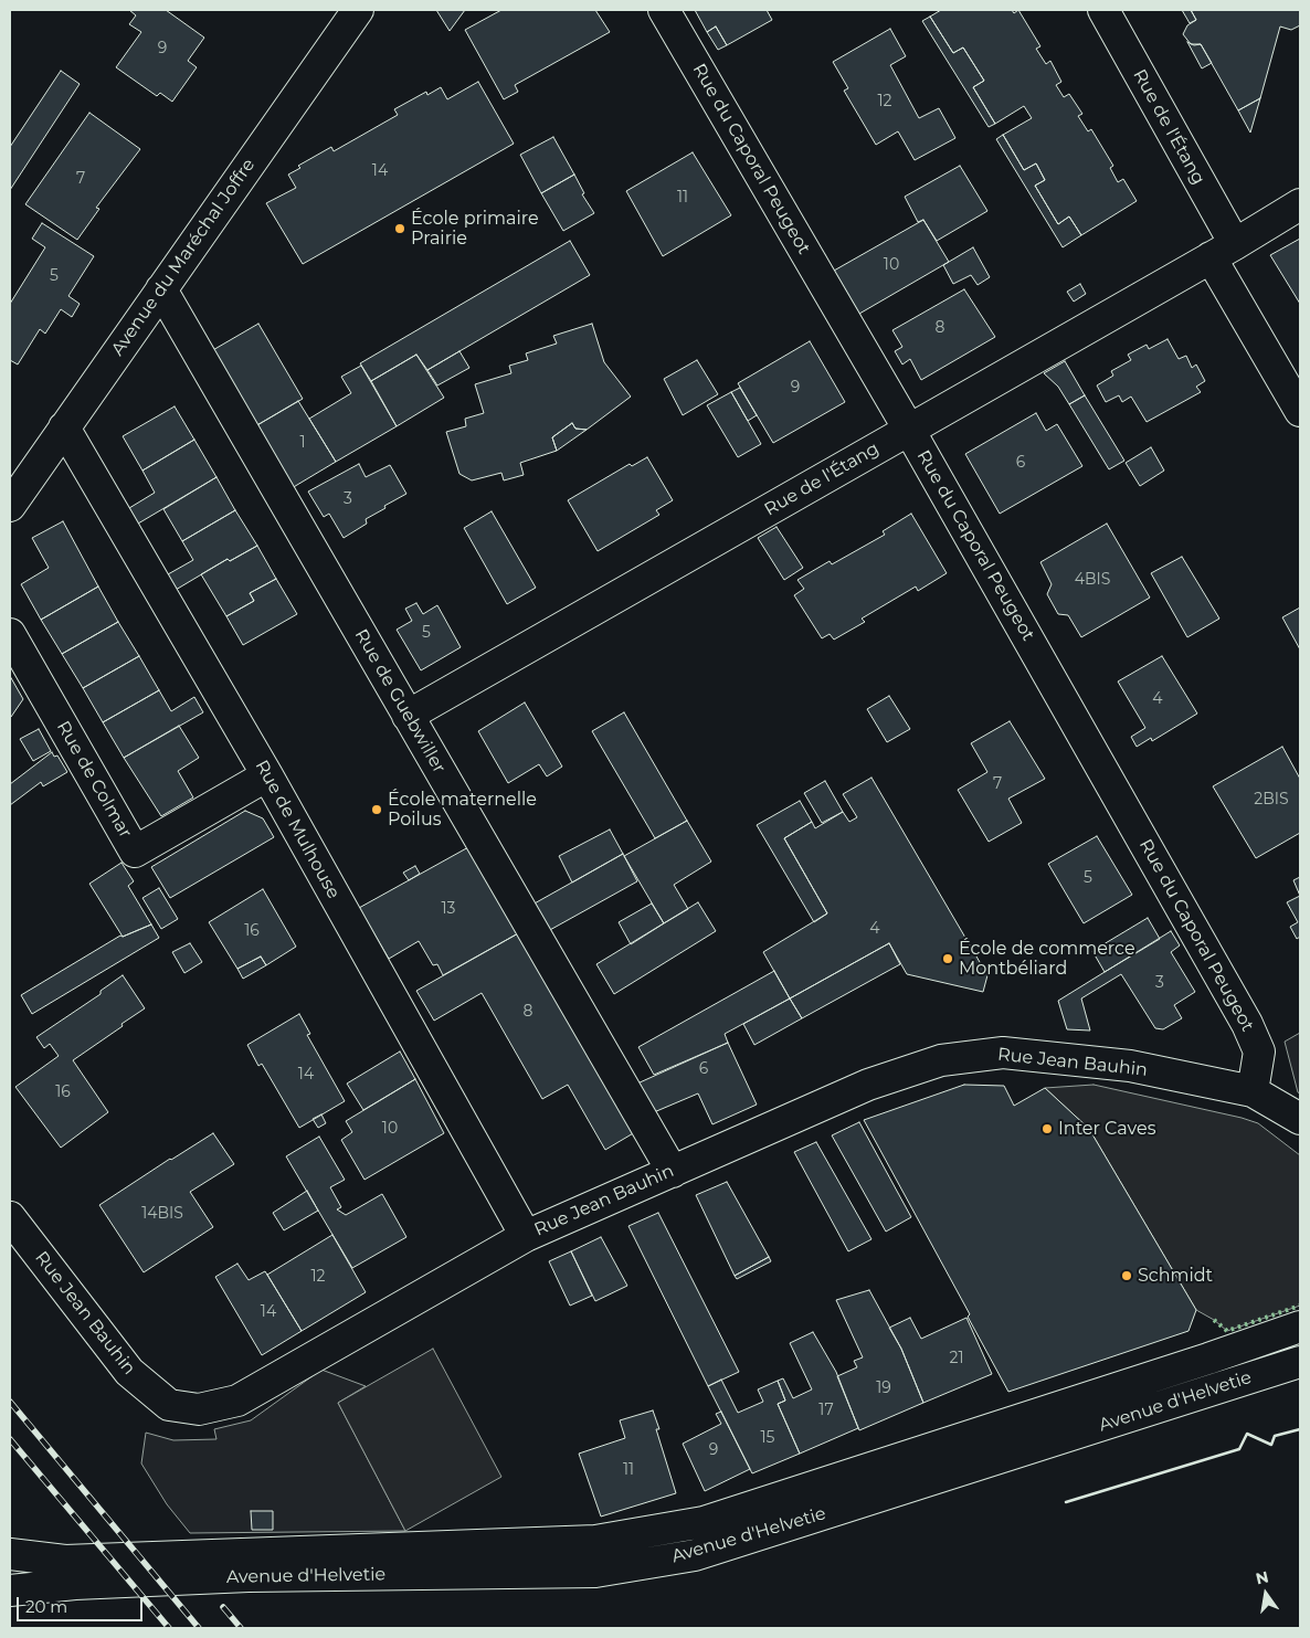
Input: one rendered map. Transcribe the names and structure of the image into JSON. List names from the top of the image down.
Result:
{
  "streets": {
    "street": [
      "Rue de l'Étang",
      "Rue du Caporal Peugeot",
      "Avenue du Maréchal Joffre",
      "Rue de Guebwiller",
      "Rue de Colmar",
      "Rue de Mulhouse",
      "Rue Jean Bauhin",
      "Avenue d'Helvetie"
    ]
  },
  "crossings": [
    ["Rue de l'Étang", "Rue du Caporal Peugeot"],
    ["Rue de l'Étang", "Rue de Guebwiller"],
    ["Rue du Caporal Peugeot", "Rue Jean Bauhin"],
    ["Avenue du Maréchal Joffre", "Rue de Guebwiller"],
    ["Avenue du Maréchal Joffre", "Rue de Mulhouse"],
    ["Rue de Guebwiller", "Rue Jean Bauhin"],
    ["Rue de Colmar", "Rue de Mulhouse"],
    ["Rue de Mulhouse", "Rue Jean Bauhin"]
  ],
  "places": [
    "École primaire Prairie",
    "École maternelle Poilus",
    "École de commerce Montbéliard",
    "Inter Caves",
    "Schmidt"
  ],
  "house_numbers": [
    "9",
    "12",
    "14",
    "7",
    "11",
    "10",
    "5",
    "8",
    "9",
    "1",
    "6",
    "3",
    "4BIS",
    "5",
    "4",
    "7",
    "2BIS",
    "5",
    "13",
    "4",
    "16",
    "3",
    "8",
    "6",
    "14",
    "16",
    "10",
    "14BIS",
    "12",
    "14",
    "21",
    "19",
    "17",
    "15",
    "9",
    "11"
  ],
  "scale_bar": "20 m",
  "north": "top"
}
